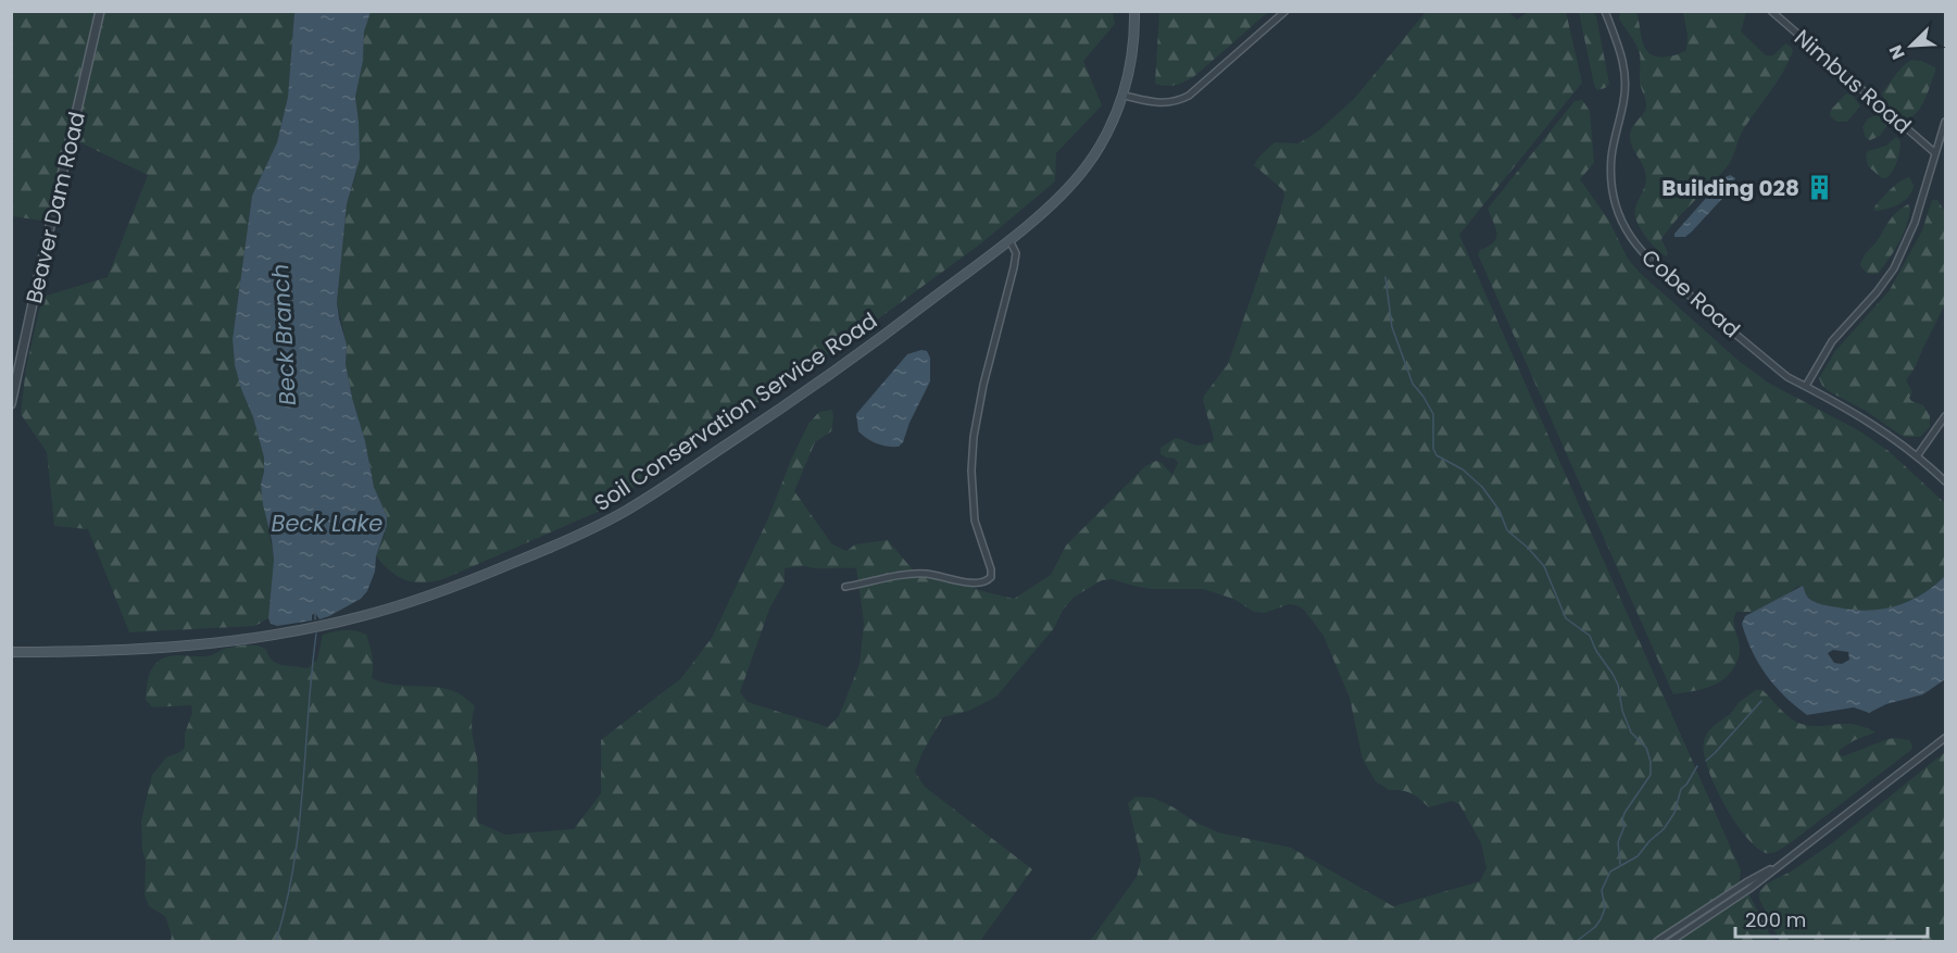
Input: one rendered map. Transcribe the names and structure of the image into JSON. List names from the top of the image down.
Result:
{
  "streets": {
    "main road": ["Soil Conservation Service Road"],
    "street": ["Nimbus Road", "Beaver Dam Road", "Cobe Road"]
  },
  "water": ["Beck Branch", "Beck Lake"],
  "places": {
    "building": ["Building 028"]
  },
  "scale_bar": "200 m",
  "north": "bottom left"
}
